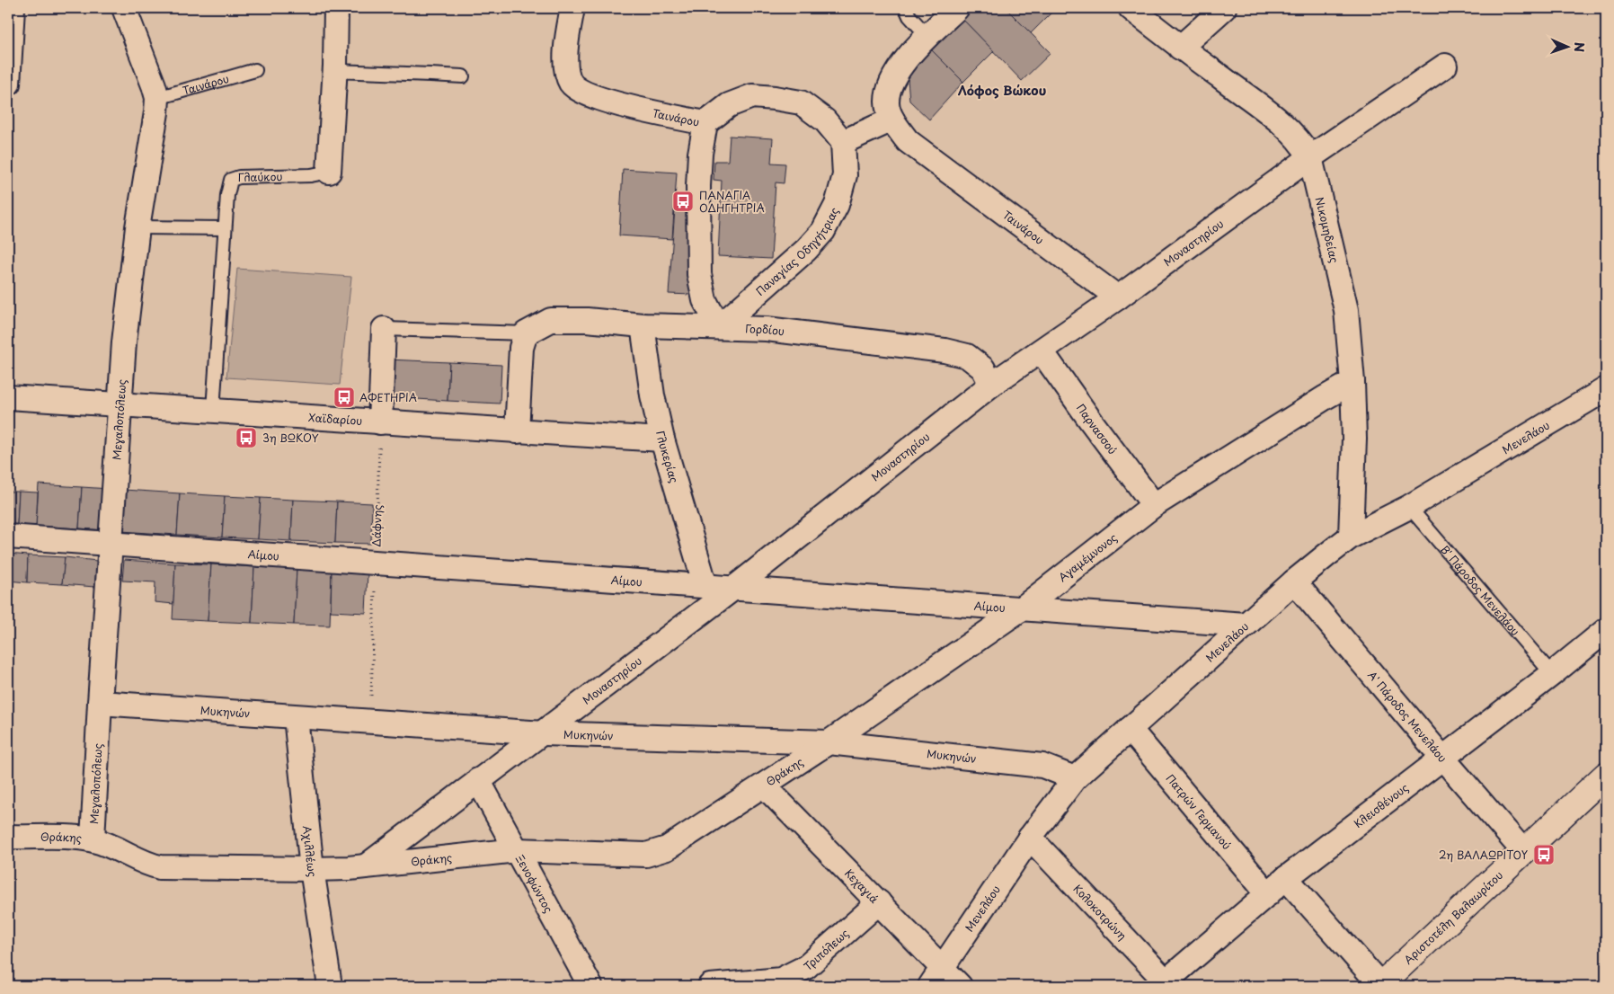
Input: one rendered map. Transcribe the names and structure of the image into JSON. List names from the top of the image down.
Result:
{
  "streets": {
    "street": [
      "Ταινάρου",
      "Γλαύκου",
      "Νικομηδείας",
      "Μοναστηρίου",
      "Παναγίας Οδηγήτριας",
      "Γορδίου",
      "Χαϊδαρίου",
      "Μεγαλοπόλεως",
      "Παρνασσού",
      "Μενελάου",
      "Γλυκερίας",
      "Αίμου",
      "Αγαμέμνονος",
      "Μυκηνών",
      "Α' Πάροδος Μενελάου",
      "Θράκης",
      "Κλεισθένους",
      "Πατρών Γερμανού",
      "Αχιλλέως",
      "Ξενοφώντος",
      "Κεχαγιά",
      "Κολοκοτρώνη",
      "Αριστοτέλη Βαλαωρίτου",
      "Τριπόλεως"
    ],
    "lane": ["Β' Πάροδος Μενελάου"],
    "path": ["Δάφνης"]
  },
  "crossings": [
    ["Ταινάρου", "Μοναστηρίου"],
    ["Ταινάρου", "Παναγίας Οδηγήτριας"],
    ["Ταινάρου", "Μεγαλοπόλεως"],
    ["Γλαύκου", "Χαϊδαρίου"],
    ["Νικομηδείας", "Μοναστηρίου"],
    ["Νικομηδείας", "Μενελάου"],
    ["Νικομηδείας", "Αγαμέμνονος"],
    ["Μοναστηρίου", "Γορδίου"],
    ["Μοναστηρίου", "Παρνασσού"],
    ["Μοναστηρίου", "Αίμου"],
    ["Μοναστηρίου", "Μυκηνών"],
    ["Μοναστηρίου", "Θράκης"],
    ["Μοναστηρίου", "Ξενοφώντος"],
    ["Παναγίας Οδηγήτριας", "Γορδίου"],
    ["Γορδίου", "Γλυκερίας"],
    ["Χαϊδαρίου", "Μεγαλοπόλεως"],
    ["Χαϊδαρίου", "Γλυκερίας"],
    ["Χαϊδαρίου", "Δάφνης"],
    ["Μεγαλοπόλεως", "Αίμου"],
    ["Μεγαλοπόλεως", "Μυκηνών"],
    ["Μεγαλοπόλεως", "Θράκης"],
    ["Παρνασσού", "Αγαμέμνονος"],
    ["Μενελάου", "Αίμου"],
    ["Μενελάου", "Β' Πάροδος Μενελάου"],
    ["Μενελάου", "Μυκηνών"],
    ["Μενελάου", "Α' Πάροδος Μενελάου"],
    ["Μενελάου", "Πατρών Γερμανού"],
    ["Μενελάου", "Κεχαγιά"],
    ["Μενελάου", "Κολοκοτρώνη"],
    ["Γλυκερίας", "Αίμου"],
    ["Δάφνης", "Αίμου"],
    ["Δάφνης", "Μυκηνών"],
    ["Αίμου", "Αγαμέμνονος"],
    ["Αγαμέμνονος", "Μυκηνών"],
    ["Αγαμέμνονος", "Θράκης"],
    ["Β' Πάροδος Μενελάου", "Κλεισθένους"],
    ["Μυκηνών", "Θράκης"],
    ["Μυκηνών", "Αχιλλέως"],
    ["Α' Πάροδος Μενελάου", "Κλεισθένους"],
    ["Α' Πάροδος Μενελάου", "Αριστοτέλη Βαλαωρίτου"],
    ["Θράκης", "Αχιλλέως"],
    ["Θράκης", "Ξενοφώντος"],
    ["Θράκης", "Κεχαγιά"],
    ["Κλεισθένους", "Πατρών Γερμανού"],
    ["Κλεισθένους", "Κολοκοτρώνη"],
    ["Κεχαγιά", "Τριπόλεως"]
  ],
  "districts": ["Λόφος Βώκου"],
  "places": {
    "bus stop": [
      "ΠΑΝΑΓΙΑ ΟΔΗΓΗΤΡΙΑ",
      "ΑΦΕΤΗΡΙΑ",
      "3η ΒΩΚΟΥ",
      "2η ΒΑΛΑΩΡΙΤΟΥ"
    ]
  },
  "north": "right"
}
